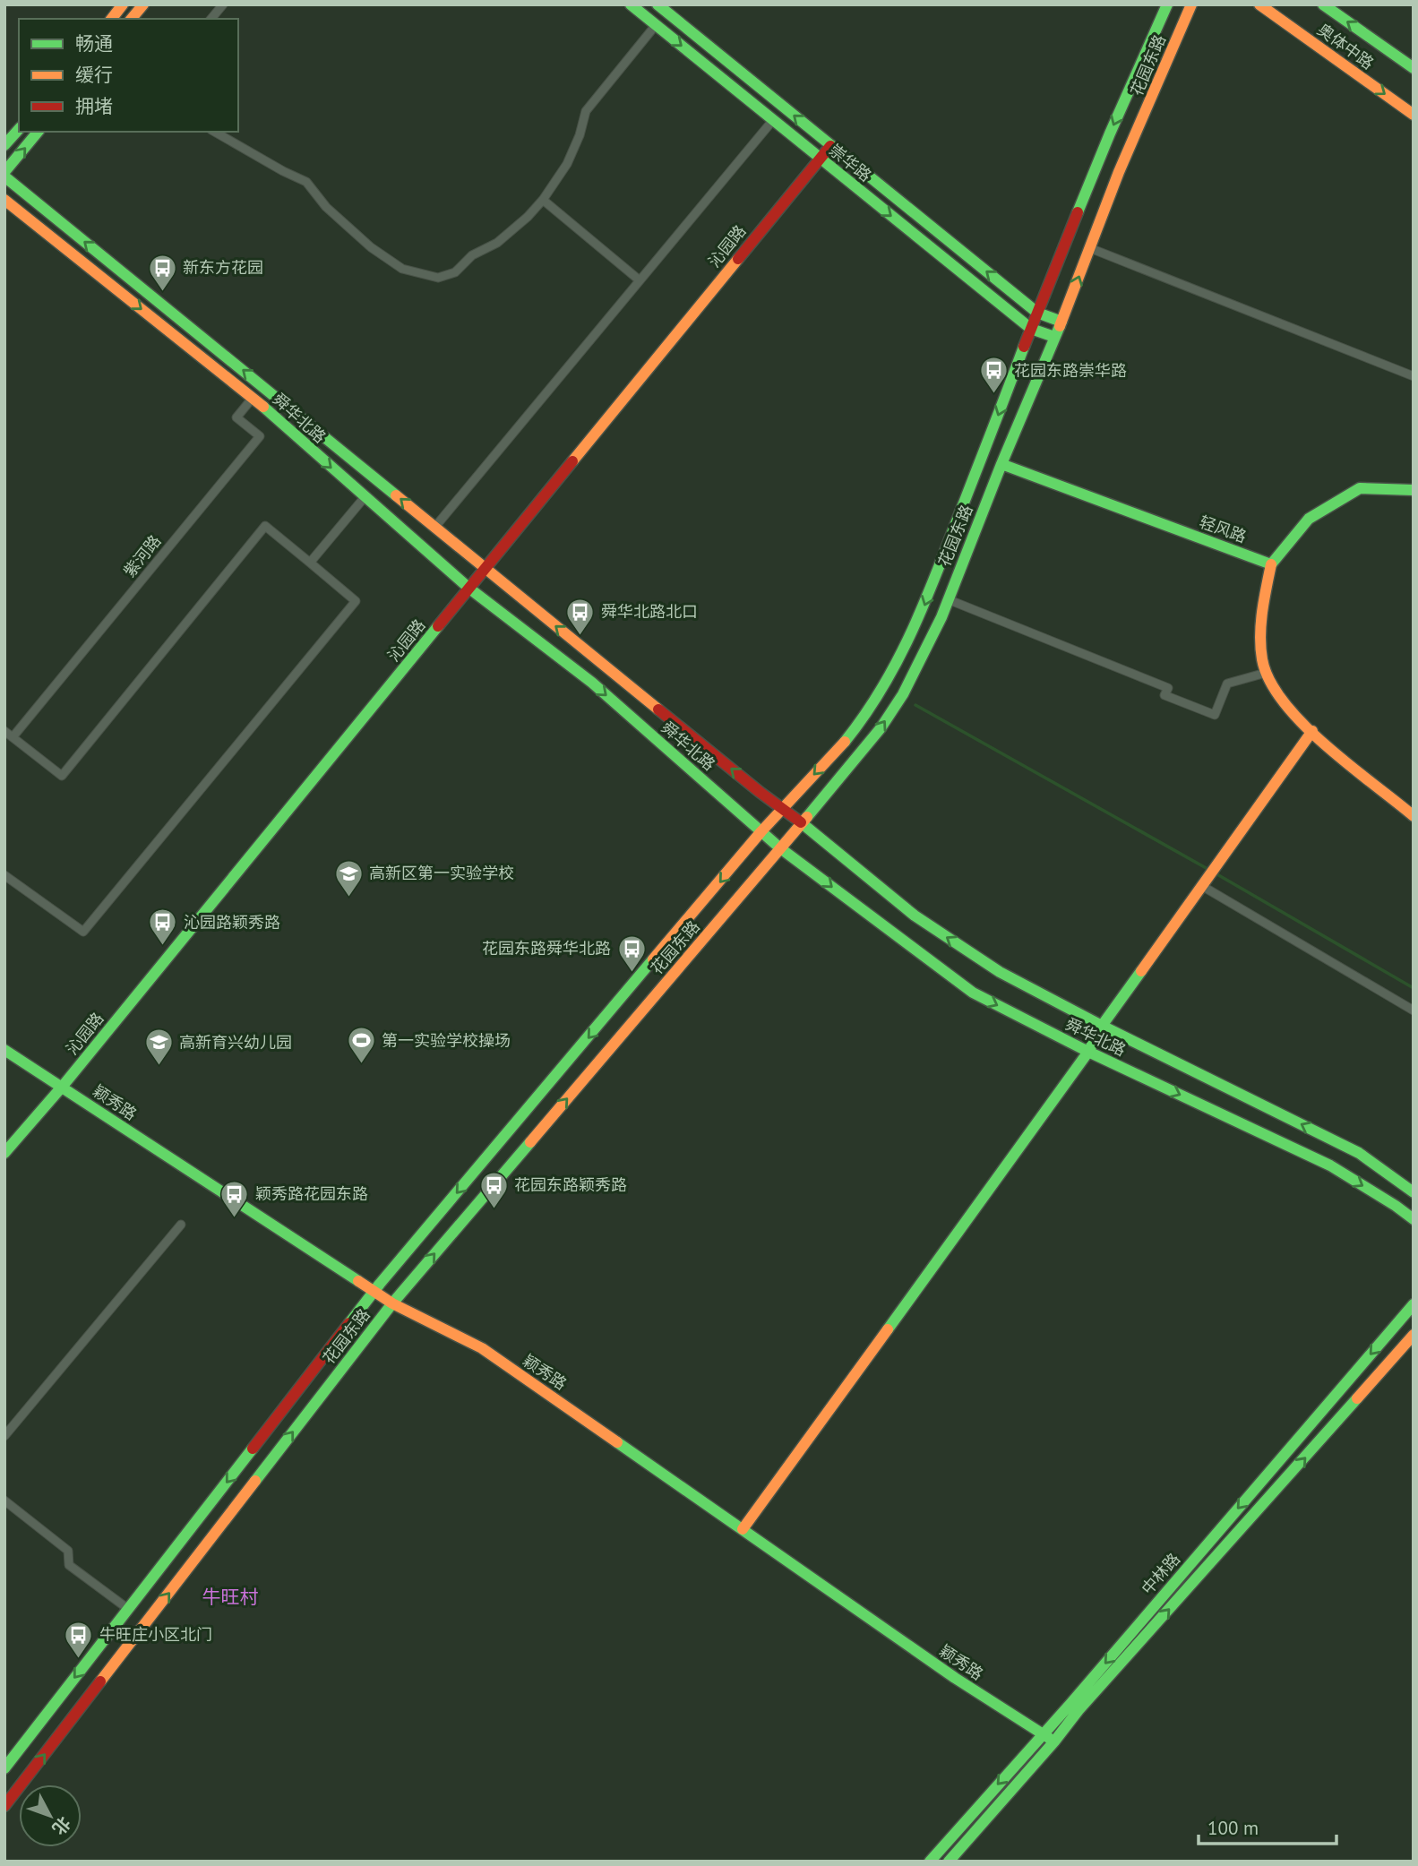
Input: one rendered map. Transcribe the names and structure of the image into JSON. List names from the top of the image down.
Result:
{
  "streets": {
    "main road": [
      "奥体中路",
      "花园东路",
      "崇华路",
      "沁园路",
      "舜华北路",
      "轻风路",
      "颖秀路",
      "中林路"
    ],
    "street": ["紫河路"]
  },
  "crossings": [
    ["花园东路", "崇华路"],
    ["花园东路", "舜华北路"],
    ["花园东路", "轻风路"],
    ["花园东路", "颖秀路"],
    ["崇华路", "沁园路"],
    ["沁园路", "舜华北路"],
    ["沁园路", "颖秀路"],
    ["舜华北路", "紫河路"],
    ["颖秀路", "中林路"]
  ],
  "districts": ["牛旺村"],
  "places": {
    "bus stop": [
      "新东方花园",
      "花园东路崇华路",
      "舜华北路北口",
      "沁园路颖秀路",
      "花园东路舜华北路",
      "花园东路颖秀路",
      "颖秀路花园东路",
      "牛旺庄小区北门"
    ],
    "school or university": ["高新区第一实验学校", "高新育兴幼儿园"],
    "sports": ["第一实验学校操场"]
  },
  "legend": ["畅通", "缓行", "拥堵"],
  "scale_bar": "100 m",
  "north": "bottom right"
}
